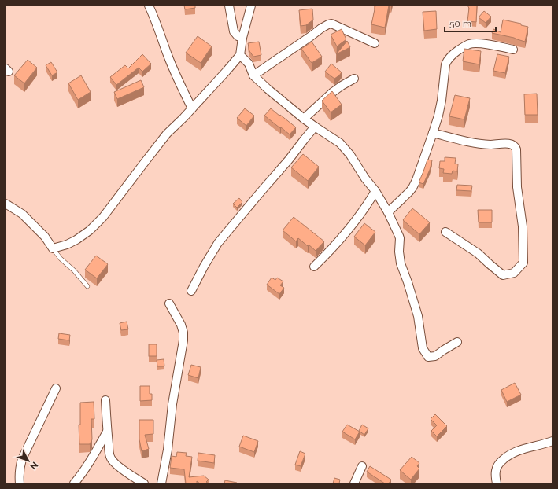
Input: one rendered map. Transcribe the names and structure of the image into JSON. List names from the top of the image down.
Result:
{
  "scale_bar": "50 m",
  "north": "bottom right"
}
